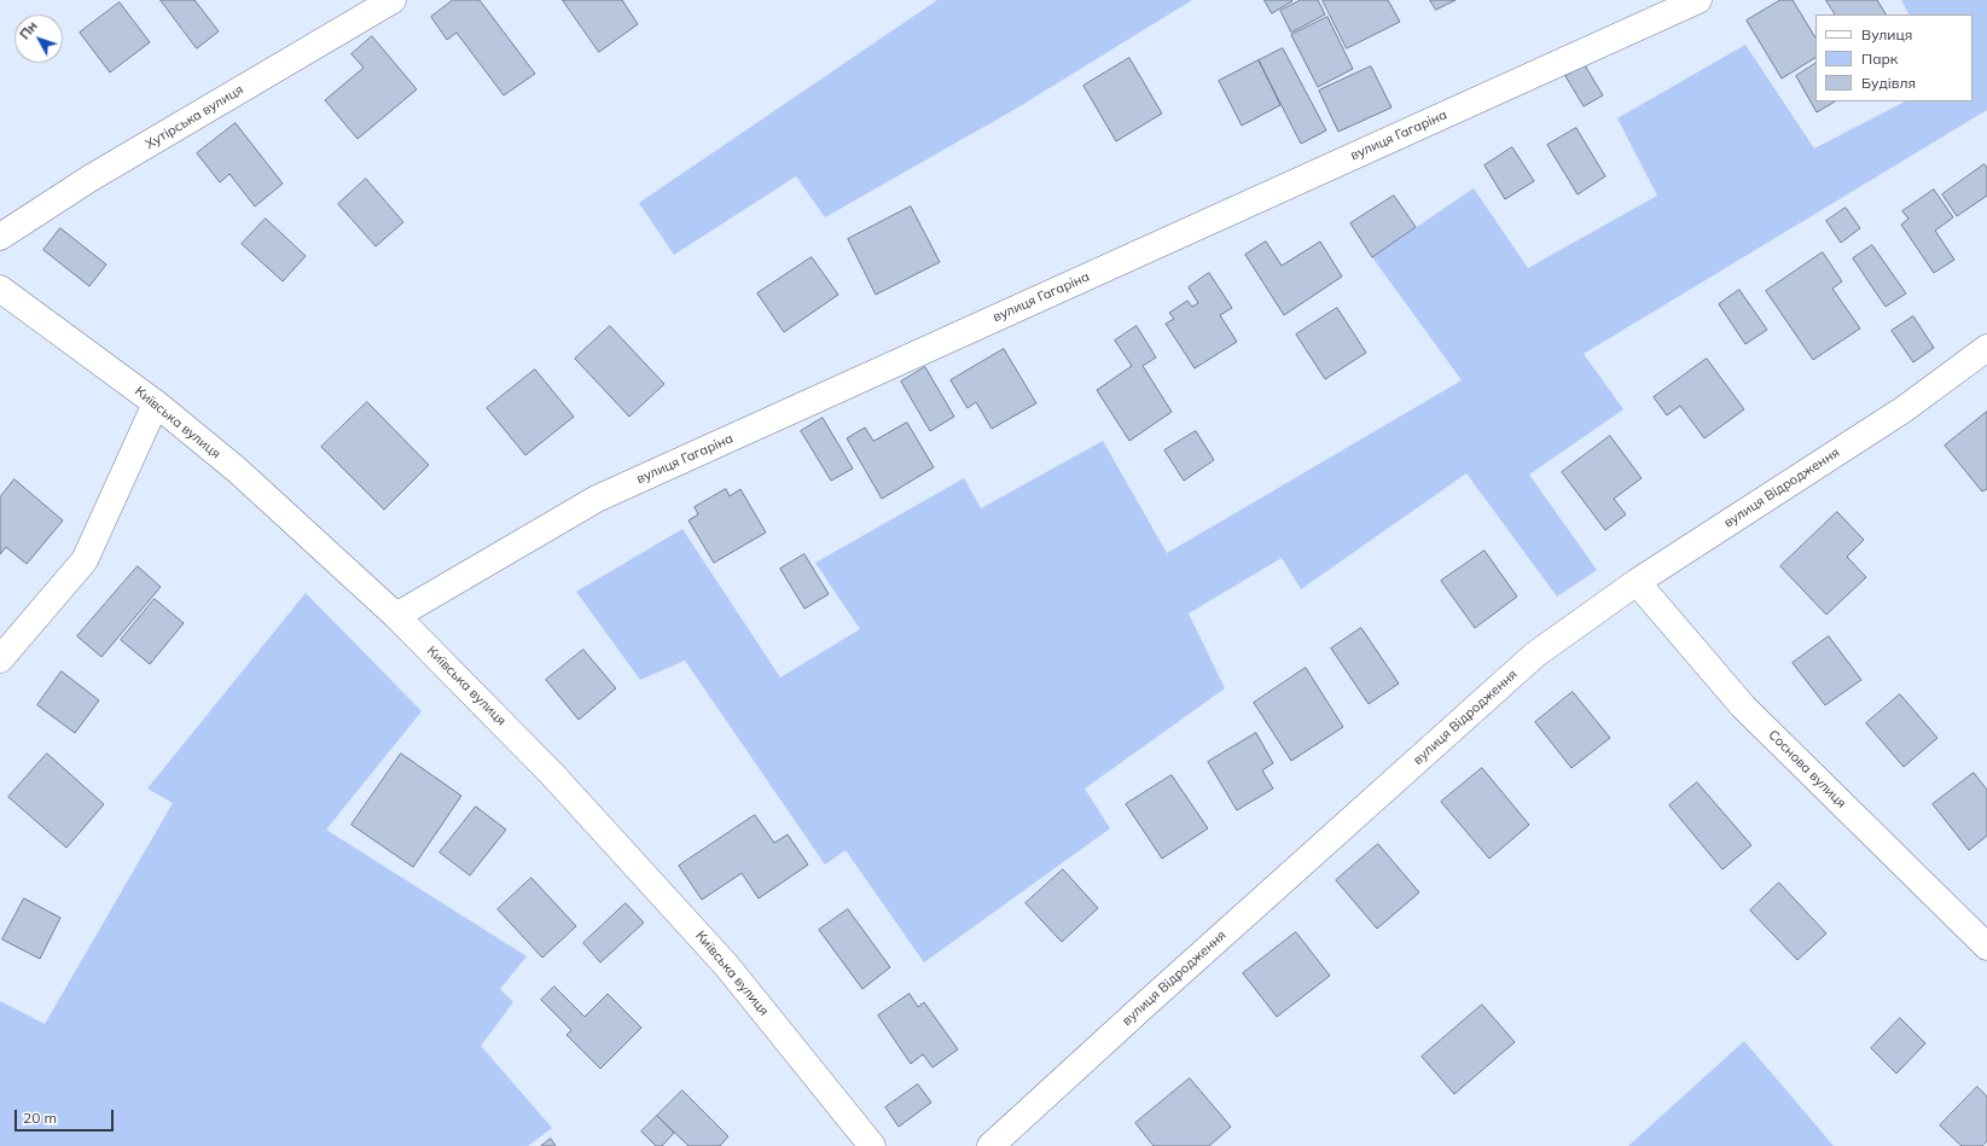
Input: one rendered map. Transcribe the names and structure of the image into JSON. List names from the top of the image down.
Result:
{
  "streets": {
    "street": [
      "Хутірська вулиця",
      "вулиця Гагаріна",
      "Київська вулиця",
      "вулиця Відродження",
      "Соснова вулиця"
    ]
  },
  "crossings": [
    ["вулиця Гагаріна", "Київська вулиця"],
    ["вулиця Відродження", "Соснова вулиця"]
  ],
  "legend": ["Вулиця", "Парк", "Будівля"],
  "scale_bar": "20 m",
  "north": "top left"
}
